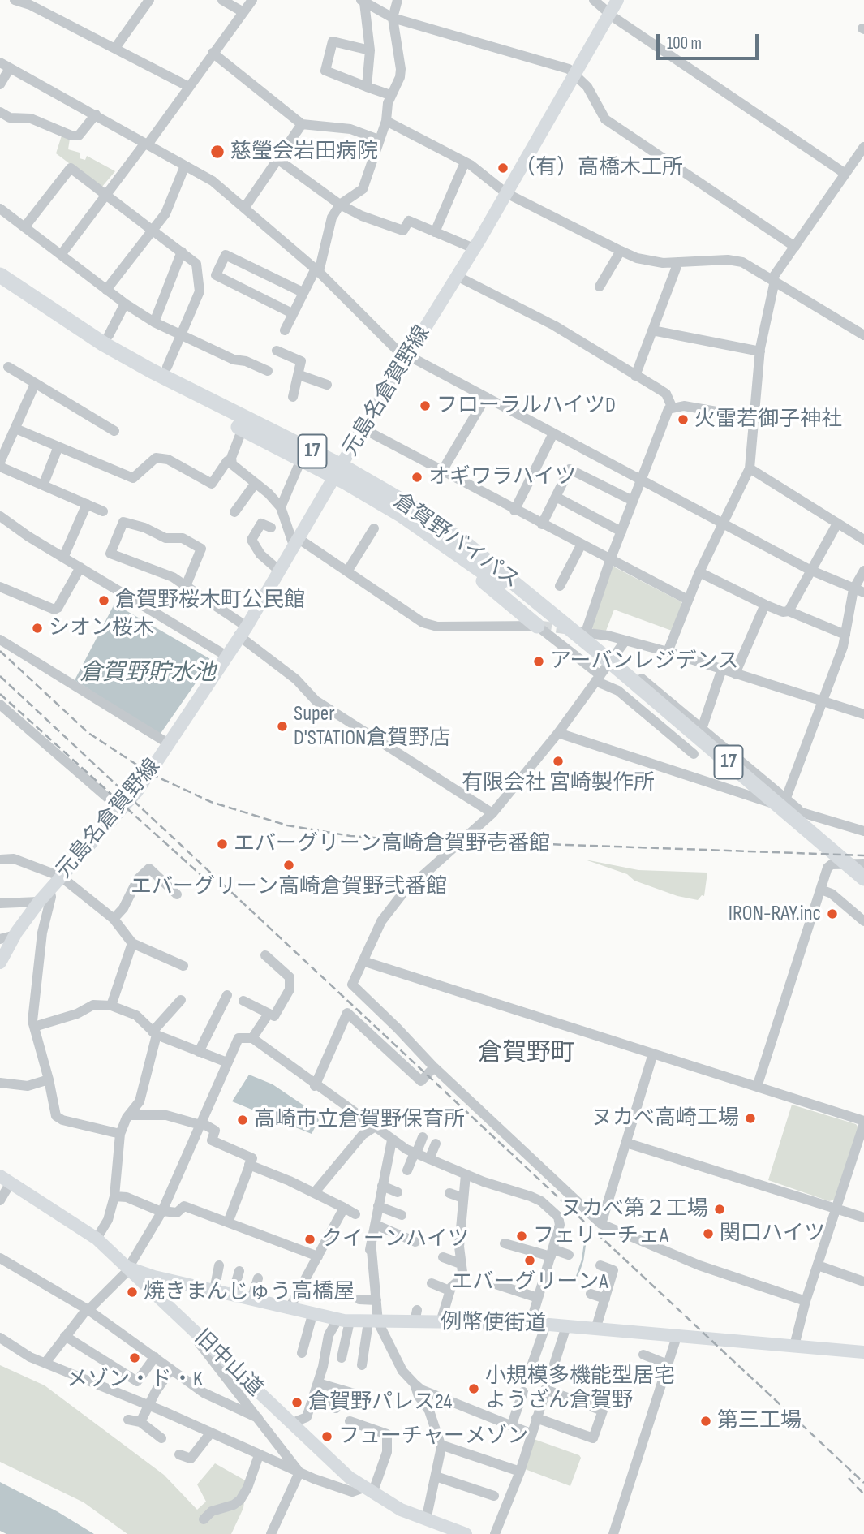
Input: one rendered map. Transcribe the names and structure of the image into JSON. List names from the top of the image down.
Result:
{
  "streets": {
    "highway": ["17", "倉賀野バイパス"],
    "main road": ["元島名倉賀野線", "例幣使街道", "旧中山道"]
  },
  "crossings": [
    ["元島名倉賀野線", "倉賀野バイパス"],
    ["例幣使街道", "旧中山道"]
  ],
  "districts": ["倉賀野町"],
  "water": ["倉賀野貯水池"],
  "places": [
    "慈瑩会岩田病院",
    "（有）高橋木工所",
    "フローラルハイツD",
    "火雷若御子神社",
    "オギワラハイツ",
    "倉賀野桜木町公民館",
    "シオン桜木",
    "アーバンレジデンス",
    "Super D'STATION倉賀野店",
    "有限会社 宮崎製作所",
    "エバーグリーン高崎倉賀野壱番館",
    "エバーグリーン高崎倉賀野弐番館",
    "IRON-RAY.inc",
    "ヌカべ高崎工場",
    "高崎市立倉賀野保育所",
    "ヌカべ第２工場",
    "関口ハイツ",
    "フェリーチェA",
    "クイーンハイツ",
    "エバーグリーンA",
    "焼きまんじゅう高橋屋",
    "メゾン・ド・K",
    "小規模多機能型居宅 ようざん倉賀野",
    "倉賀野パレス24",
    "第三工場",
    "フューチャーメゾン"
  ],
  "scale_bar": "100 m"
}
